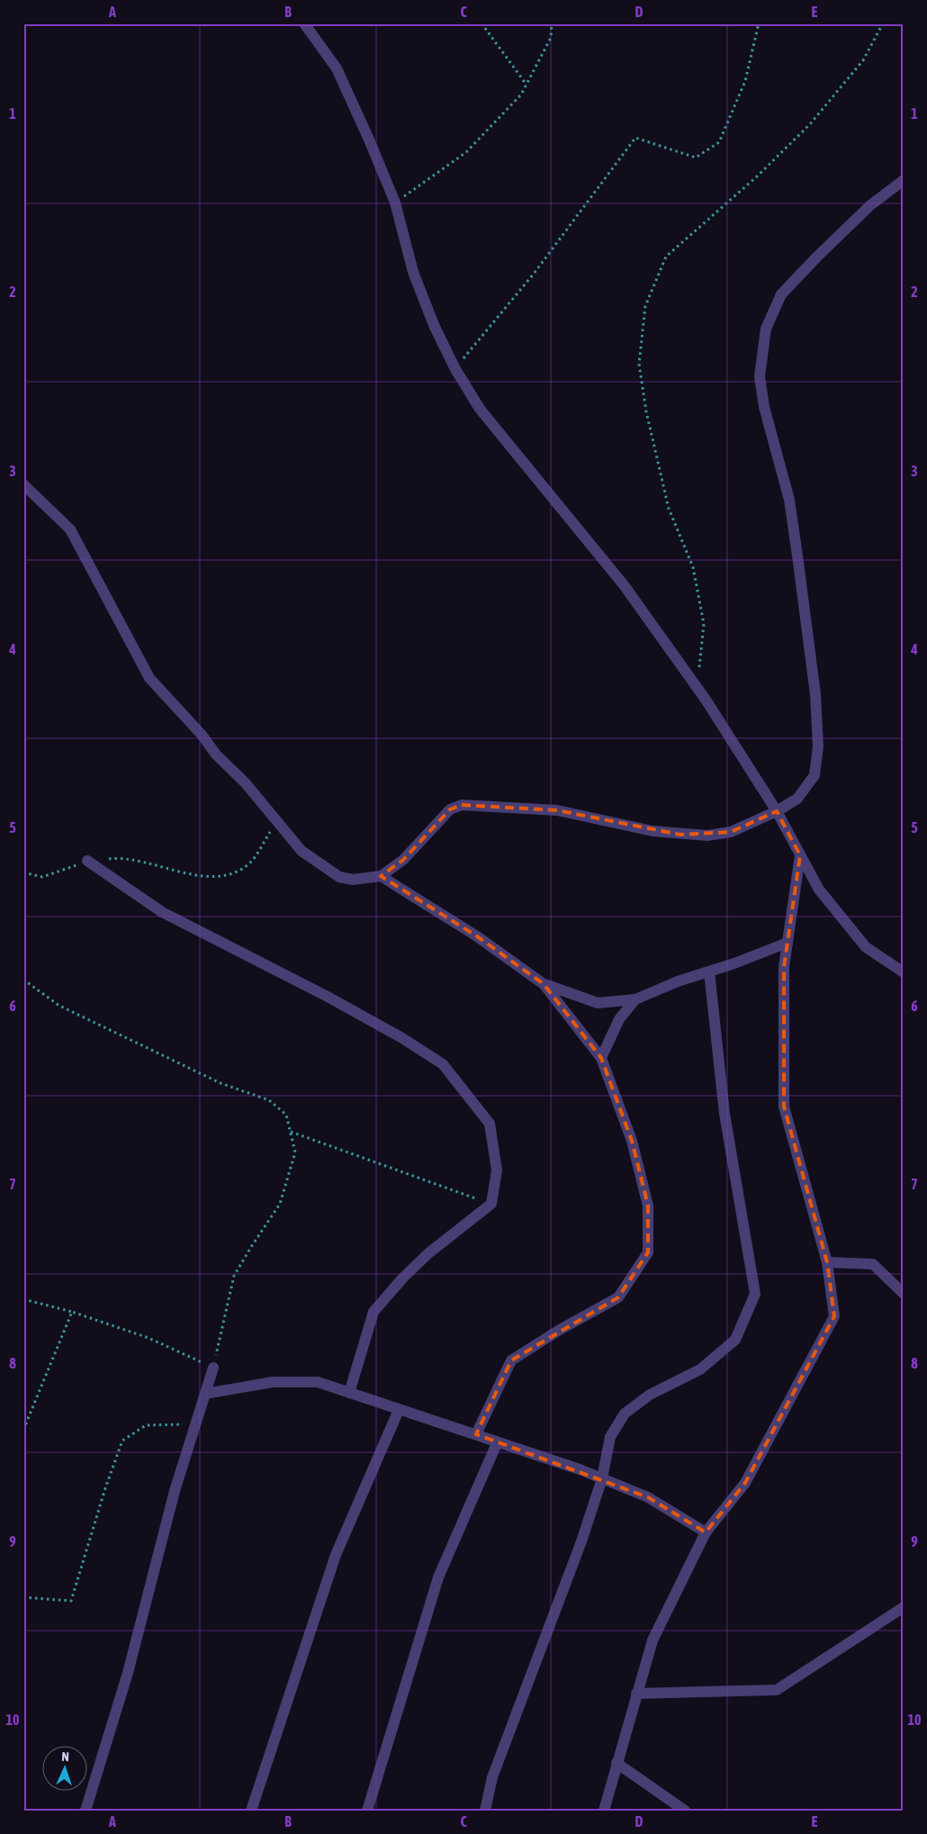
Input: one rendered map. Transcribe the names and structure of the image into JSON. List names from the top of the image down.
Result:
{
  "north": "top",
  "grid": {
    "columns": [
      "A",
      "B",
      "C",
      "D",
      "E"
    ],
    "rows": [
      "1",
      "2",
      "3",
      "4",
      "5",
      "6",
      "7",
      "8",
      "9",
      "10"
    ]
  }
}
